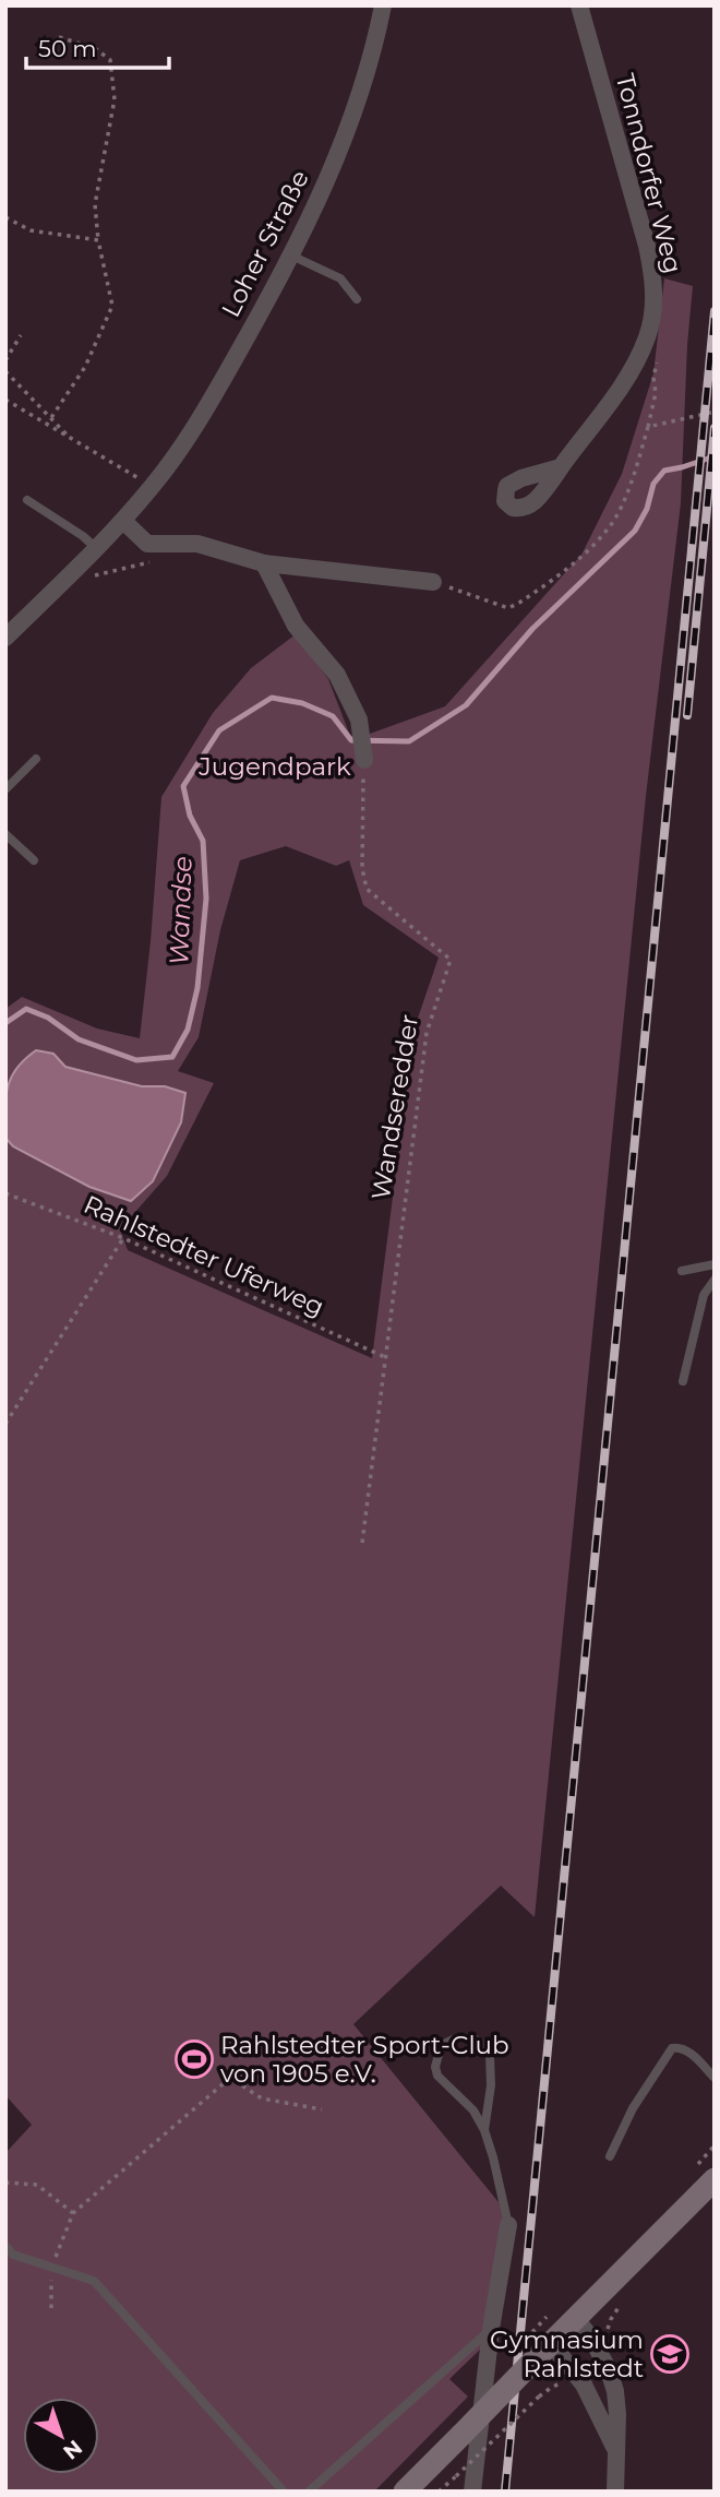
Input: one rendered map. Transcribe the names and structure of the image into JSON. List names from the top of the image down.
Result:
{
  "streets": {
    "street": ["Tonndorfer Weg", "Loher Straße"],
    "path": ["Wandseredder", "Rahlstedter Uferweg"]
  },
  "crossings": [
    ["Wandseredder", "Rahlstedter Uferweg"]
  ],
  "water": ["Wandse"],
  "parks": ["Jugendpark"],
  "places": {
    "sports": ["Rahlstedter Sport-Club von 1905 e.V."],
    "school or university": ["Gymnasium Rahlstedt"]
  },
  "scale_bar": "50 m",
  "north": "bottom right"
}
